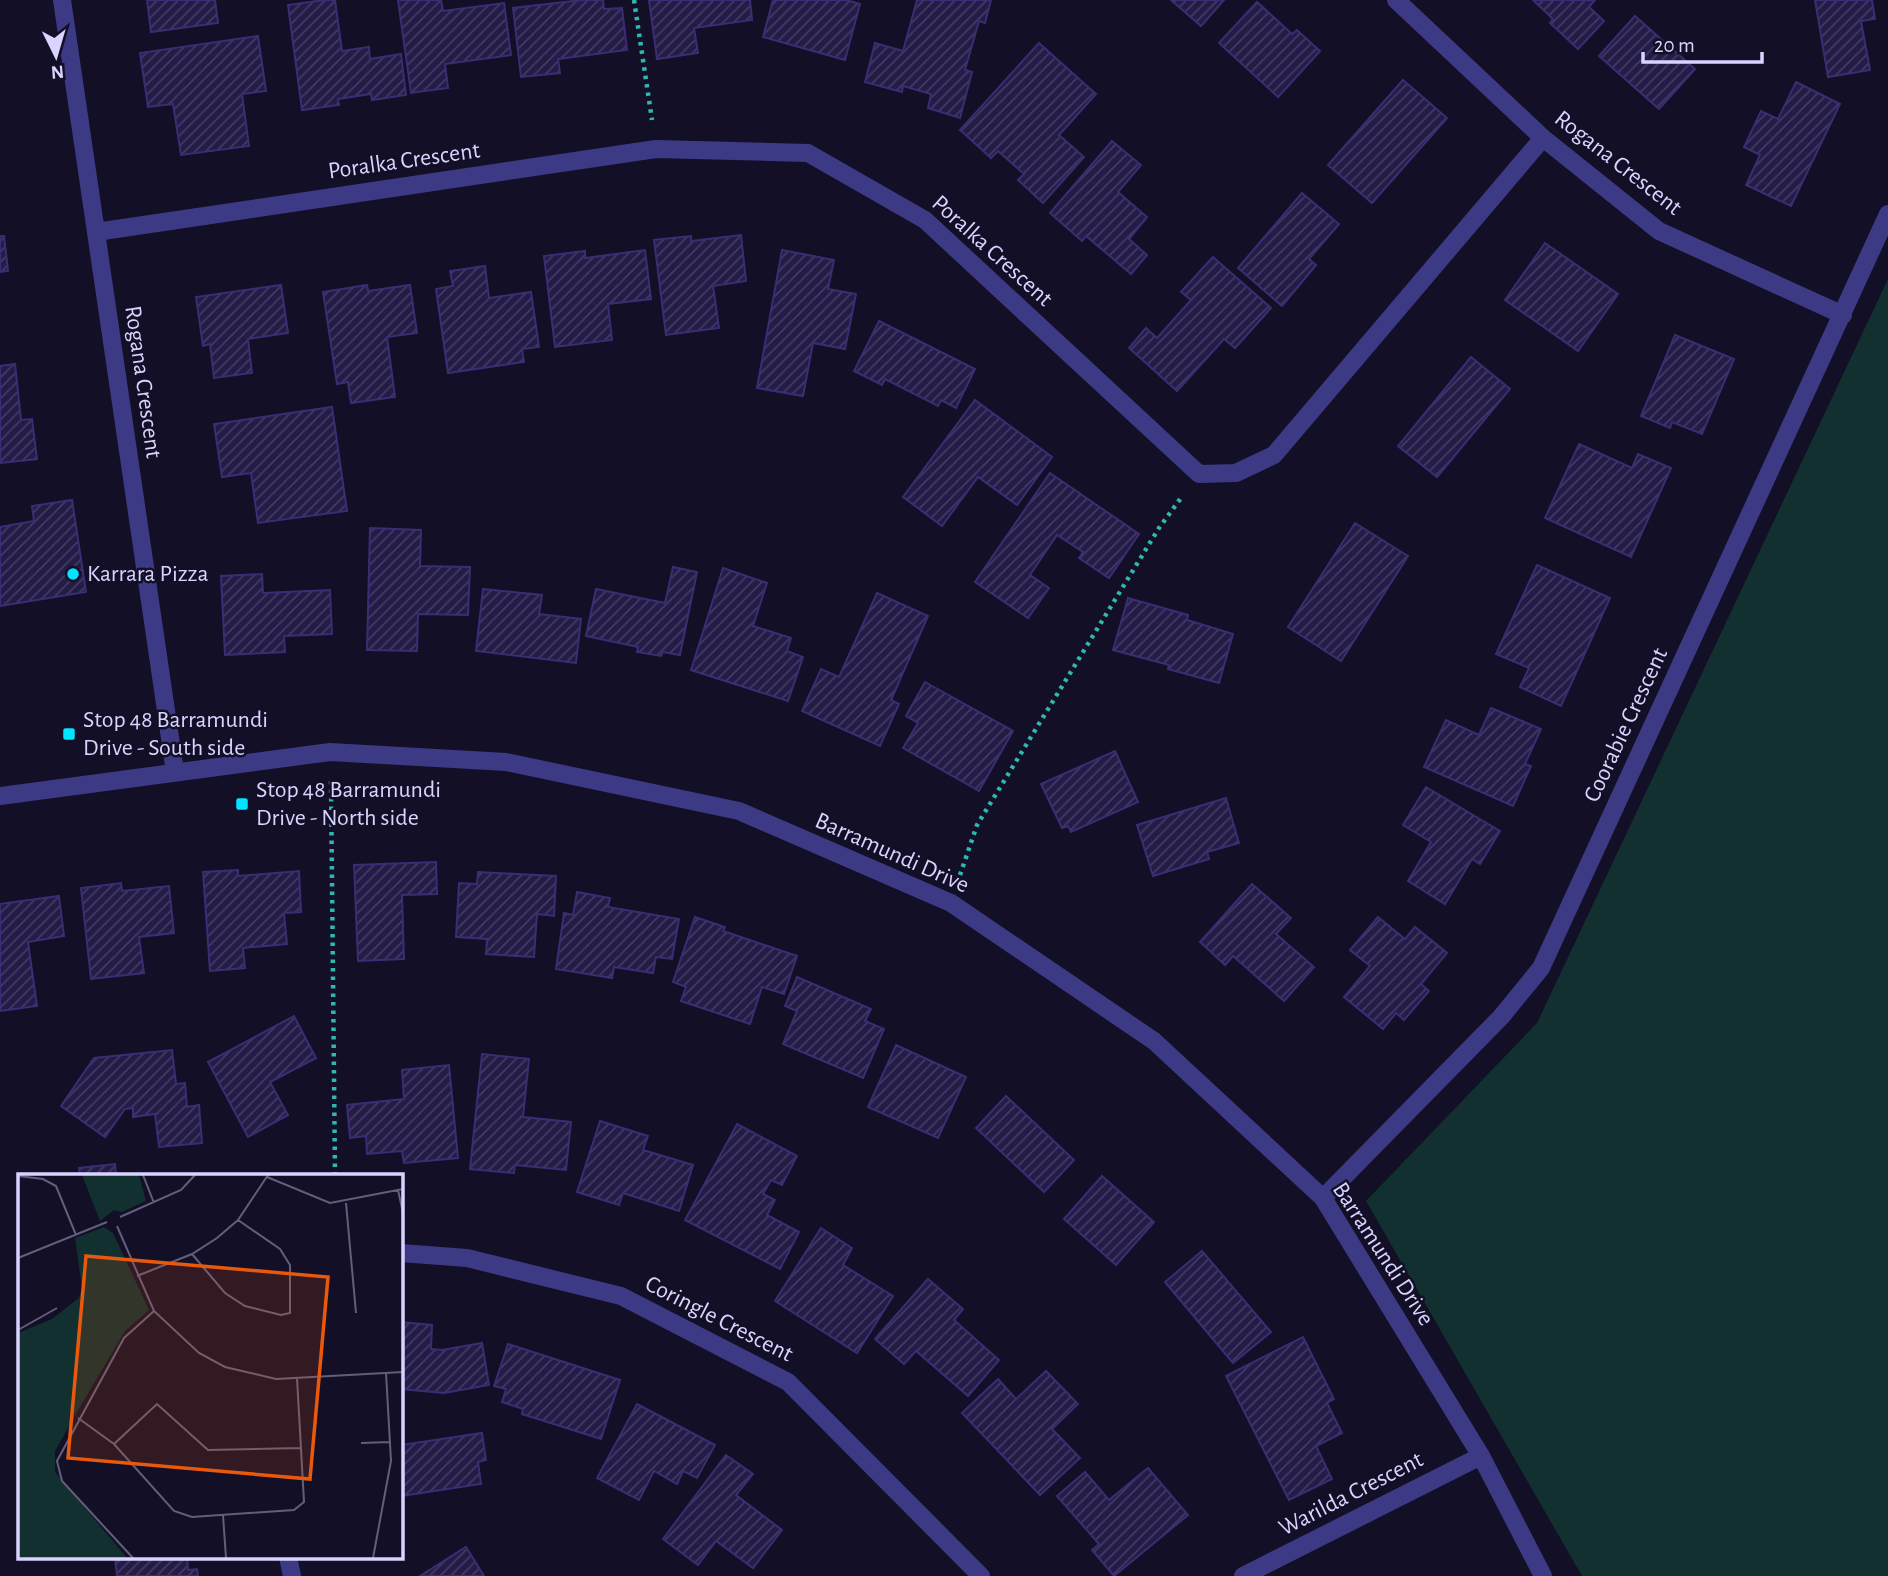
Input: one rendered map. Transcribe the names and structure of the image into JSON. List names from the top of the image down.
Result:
{
  "streets": {
    "street": [
      "Poralka Crescent",
      "Rogana Crescent",
      "Coorabie Crescent",
      "Barramundi Drive",
      "Coringle Crescent",
      "Warilda Crescent"
    ]
  },
  "crossings": [
    ["Poralka Crescent", "Rogana Crescent"],
    ["Rogana Crescent", "Coorabie Crescent"],
    ["Rogana Crescent", "Barramundi Drive"],
    ["Coorabie Crescent", "Barramundi Drive"],
    ["Barramundi Drive", "Warilda Crescent"]
  ],
  "places": {
    "other": ["Karrara Pizza"],
    "transit": ["Stop 48 Barramundi Drive - South side", "Stop 48 Barramundi Drive - North side"]
  },
  "scale_bar": "20 m",
  "north": "bottom"
}
